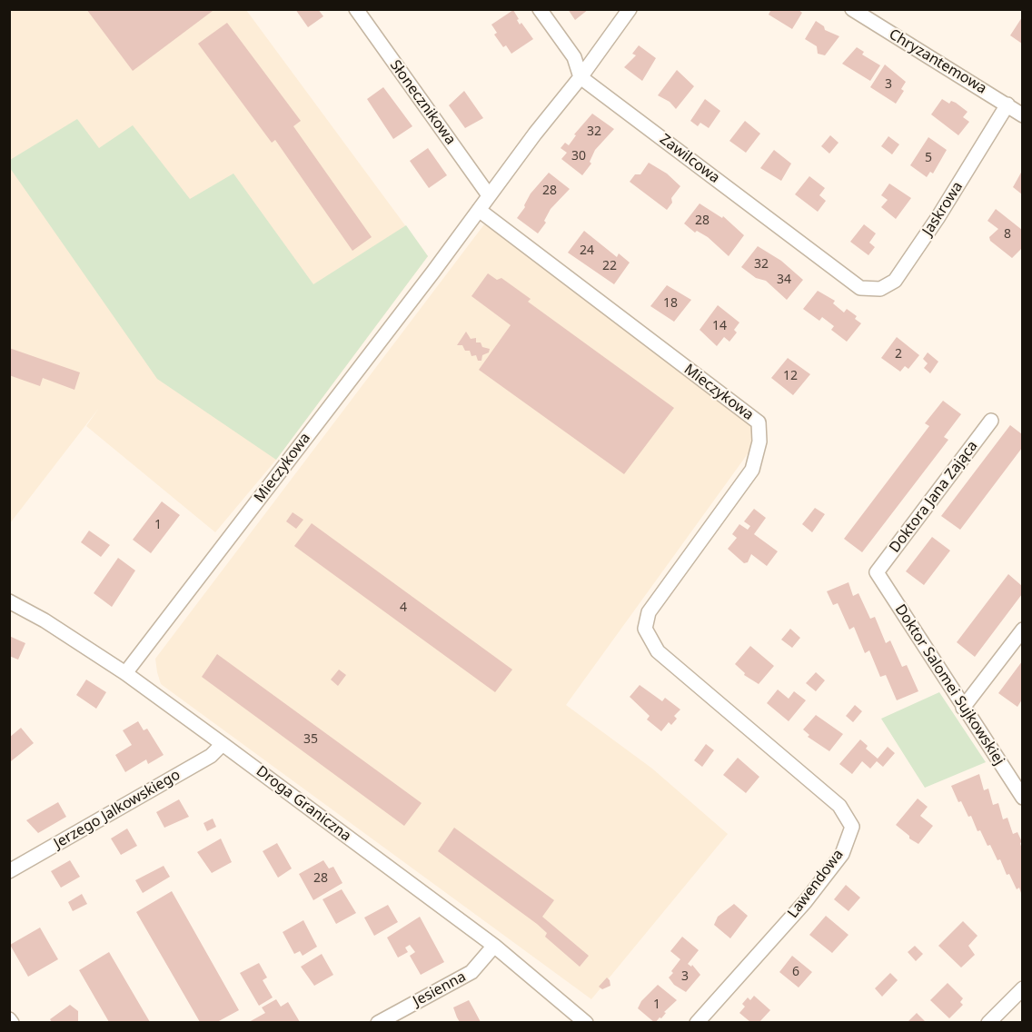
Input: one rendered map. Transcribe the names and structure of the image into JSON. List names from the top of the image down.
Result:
{
  "streets": {
    "street": [
      "Chryzantemowa",
      "Słonecznikowa",
      "Zawilcowa",
      "Jaskrowa",
      "Mieczykowa",
      "Doktora Jana Zająca",
      "Doktor Salomei Sujkowskiej",
      "Droga Graniczna",
      "Jerzego Jalkowskiego",
      "Lawendowa",
      "Jesienna"
    ]
  },
  "crossings": [
    ["Chryzantemowa", "Jaskrowa"],
    ["Słonecznikowa", "Mieczykowa"],
    ["Zawilcowa", "Jaskrowa"],
    ["Zawilcowa", "Mieczykowa"],
    ["Mieczykowa", "Droga Graniczna"],
    ["Mieczykowa", "Lawendowa"],
    ["Doktora Jana Zająca", "Doktor Salomei Sujkowskiej"],
    ["Droga Graniczna", "Jerzego Jalkowskiego"],
    ["Droga Graniczna", "Jesienna"]
  ],
  "house_numbers": [
    "3",
    "32",
    "30",
    "5",
    "28",
    "28",
    "8",
    "24",
    "32",
    "22",
    "34",
    "18",
    "14",
    "2",
    "12",
    "1",
    "4",
    "35",
    "28",
    "6",
    "3",
    "1"
  ]
}
